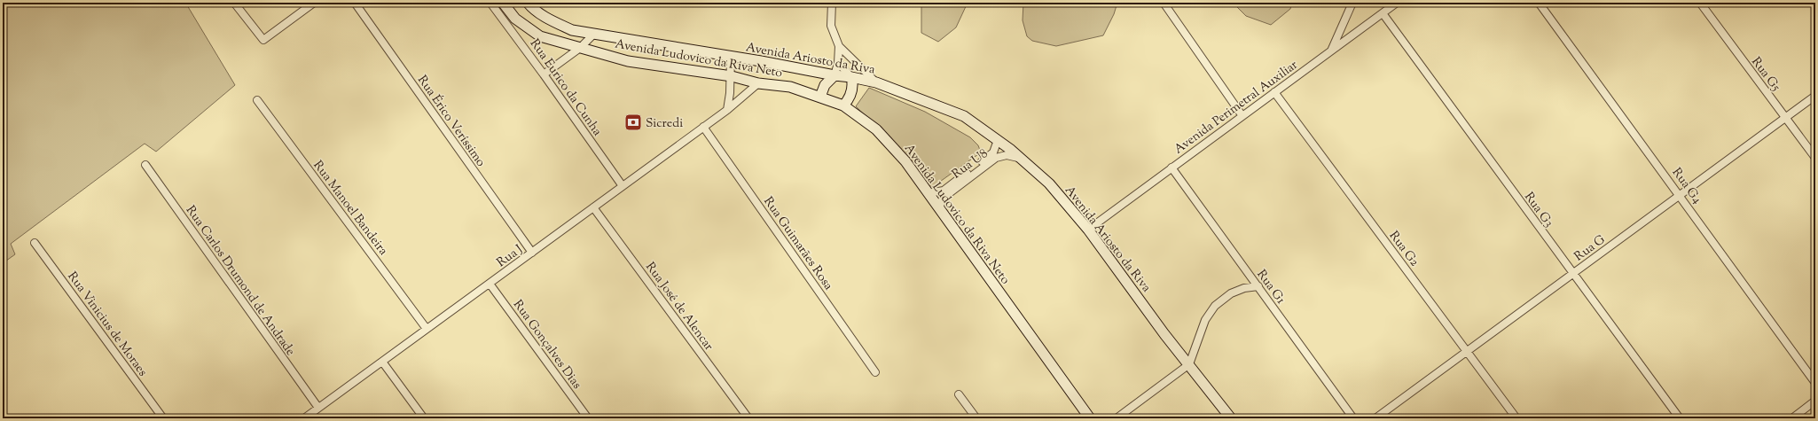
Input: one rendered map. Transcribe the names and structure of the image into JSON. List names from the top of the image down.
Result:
{
  "streets": {
    "street": [
      "Avenida Ludovico da Riva Neto",
      "Avenida Ariosto da Riva",
      "Rua G5",
      "Rua Eurico da Cunha",
      "Avenida Perimetral Auxiliar",
      "Rua Érico Veríssimo",
      "Rua U8",
      "Rua G4",
      "Rua Manoel Bandeira",
      "Rua G3",
      "Rua Guimarães Rosa",
      "Rua G",
      "Rua G2",
      "Rua J",
      "Rua Carlos Drumond de Andrade",
      "Rua G1",
      "Rua José de Alencar",
      "Rua Vinicius de Moraes",
      "Rua Gonçalves Dias"
    ]
  },
  "crossings": [
    ["Avenida Ludovico da Riva Neto", "Avenida Ariosto da Riva"],
    ["Avenida Ludovico da Riva Neto", "Rua Eurico da Cunha"],
    ["Avenida Ludovico da Riva Neto", "Rua U8"],
    ["Avenida Ludovico da Riva Neto", "Rua J"],
    ["Avenida Ariosto da Riva", "Avenida Perimetral Auxiliar"],
    ["Avenida Ariosto da Riva", "Rua U8"],
    ["Rua G5", "Rua G"],
    ["Rua Eurico da Cunha", "Rua J"],
    ["Avenida Perimetral Auxiliar", "Rua G3"],
    ["Avenida Perimetral Auxiliar", "Rua G2"],
    ["Avenida Perimetral Auxiliar", "Rua G1"],
    ["Rua Érico Veríssimo", "Rua J"],
    ["Rua G4", "Rua G"],
    ["Rua Manoel Bandeira", "Rua J"],
    ["Rua G3", "Rua G"],
    ["Rua Guimarães Rosa", "Rua J"],
    ["Rua G", "Rua G2"],
    ["Rua J", "Rua Carlos Drumond de Andrade"],
    ["Rua J", "Rua José de Alencar"],
    ["Rua J", "Rua Gonçalves Dias"]
  ],
  "places": {
    "bank": ["Sicredi"]
  }
}
